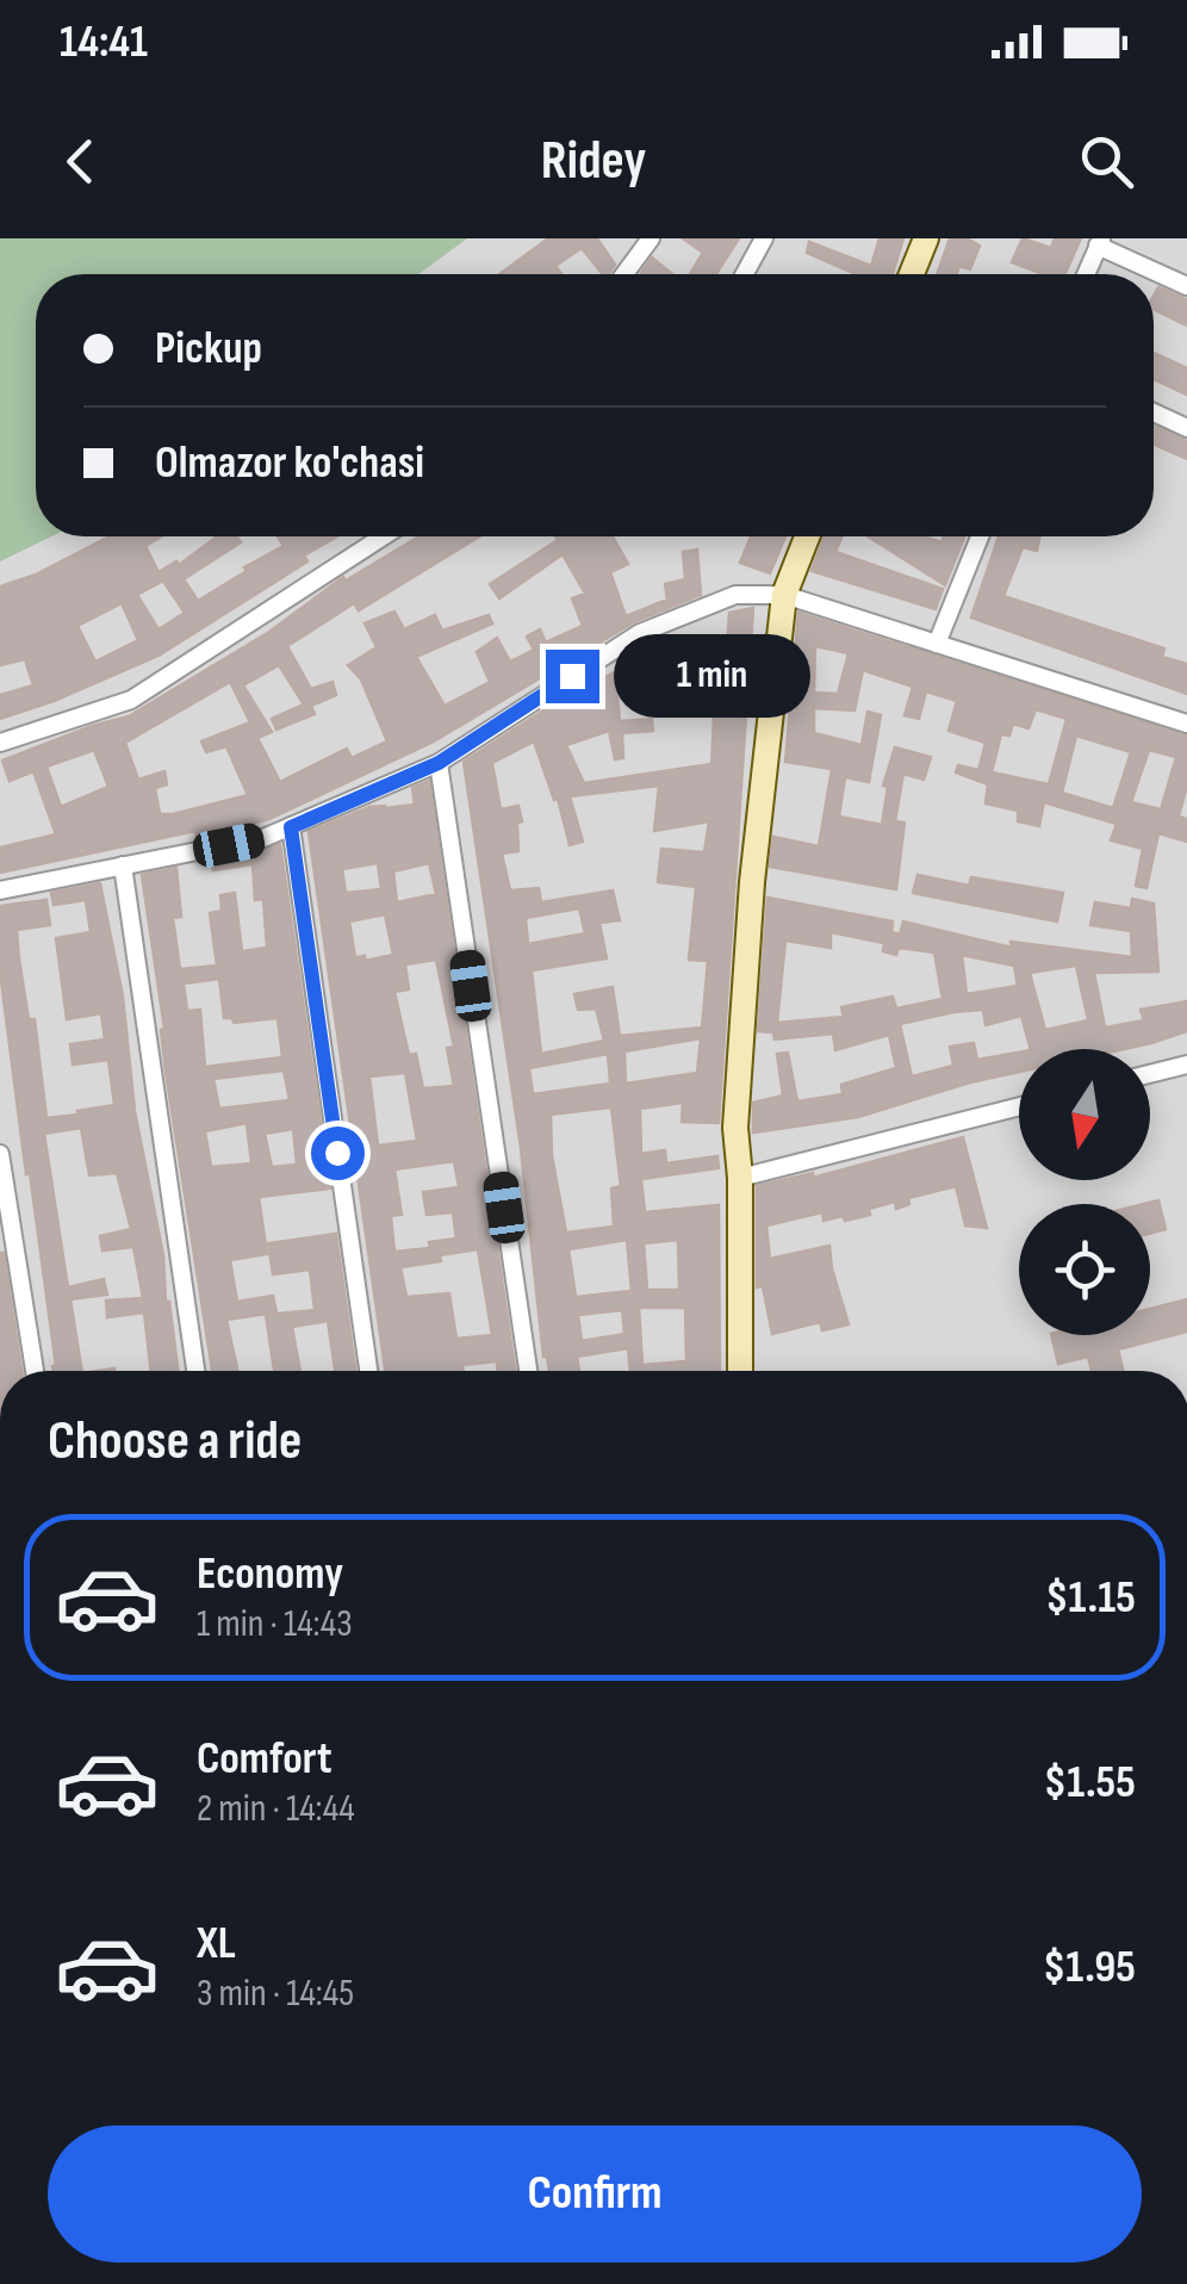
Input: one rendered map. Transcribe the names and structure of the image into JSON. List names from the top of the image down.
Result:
{
  "north": "bottom",
  "page": {
    "status": "14:41",
    "header": "Ridey",
    "banner": ["Pickup", "Olmazor ko'chasi"],
    "bubble": "1 min",
    "heading": "Choose a ride",
    "list": [
      {
        "name": "Economy",
        "note": "1 min · 14:43",
        "value": "$1.15"
      },
      {
        "name": "Comfort",
        "note": "2 min · 14:44",
        "value": "$1.55"
      },
      {
        "name": "XL",
        "note": "3 min · 14:45",
        "value": "$1.95"
      }
    ],
    "buttons": "Confirm"
  }
}
